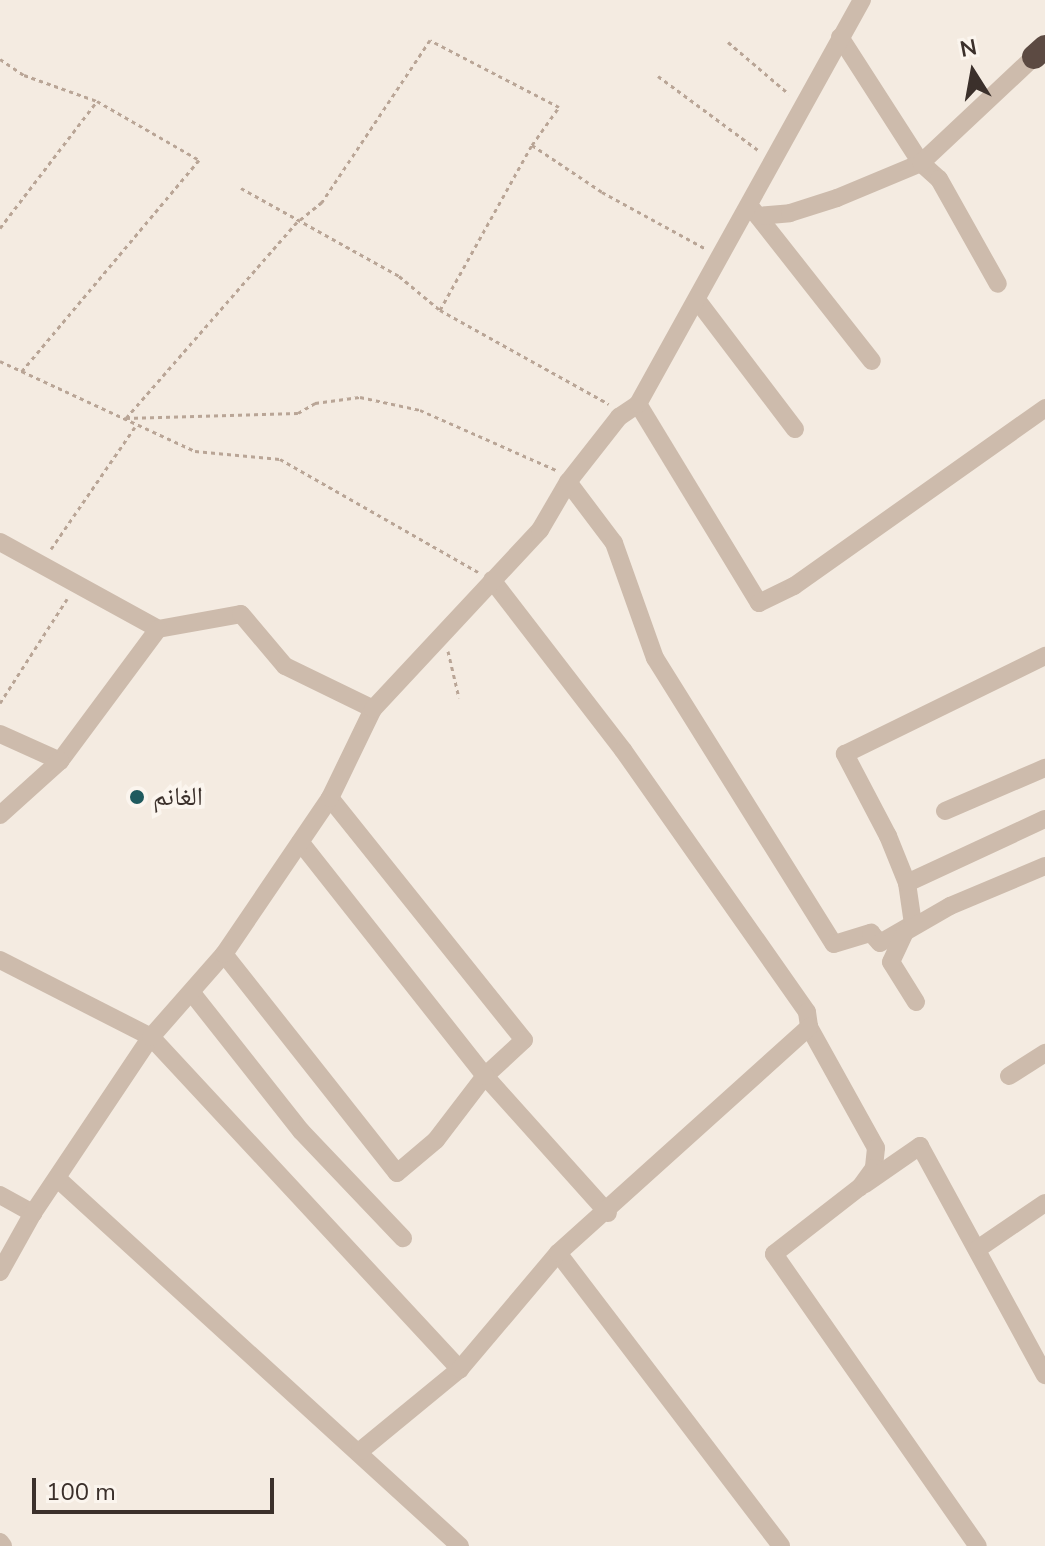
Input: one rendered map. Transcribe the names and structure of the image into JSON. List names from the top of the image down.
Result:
{
  "places": ["الغانم"],
  "scale_bar": "100 m",
  "north": "top"
}
